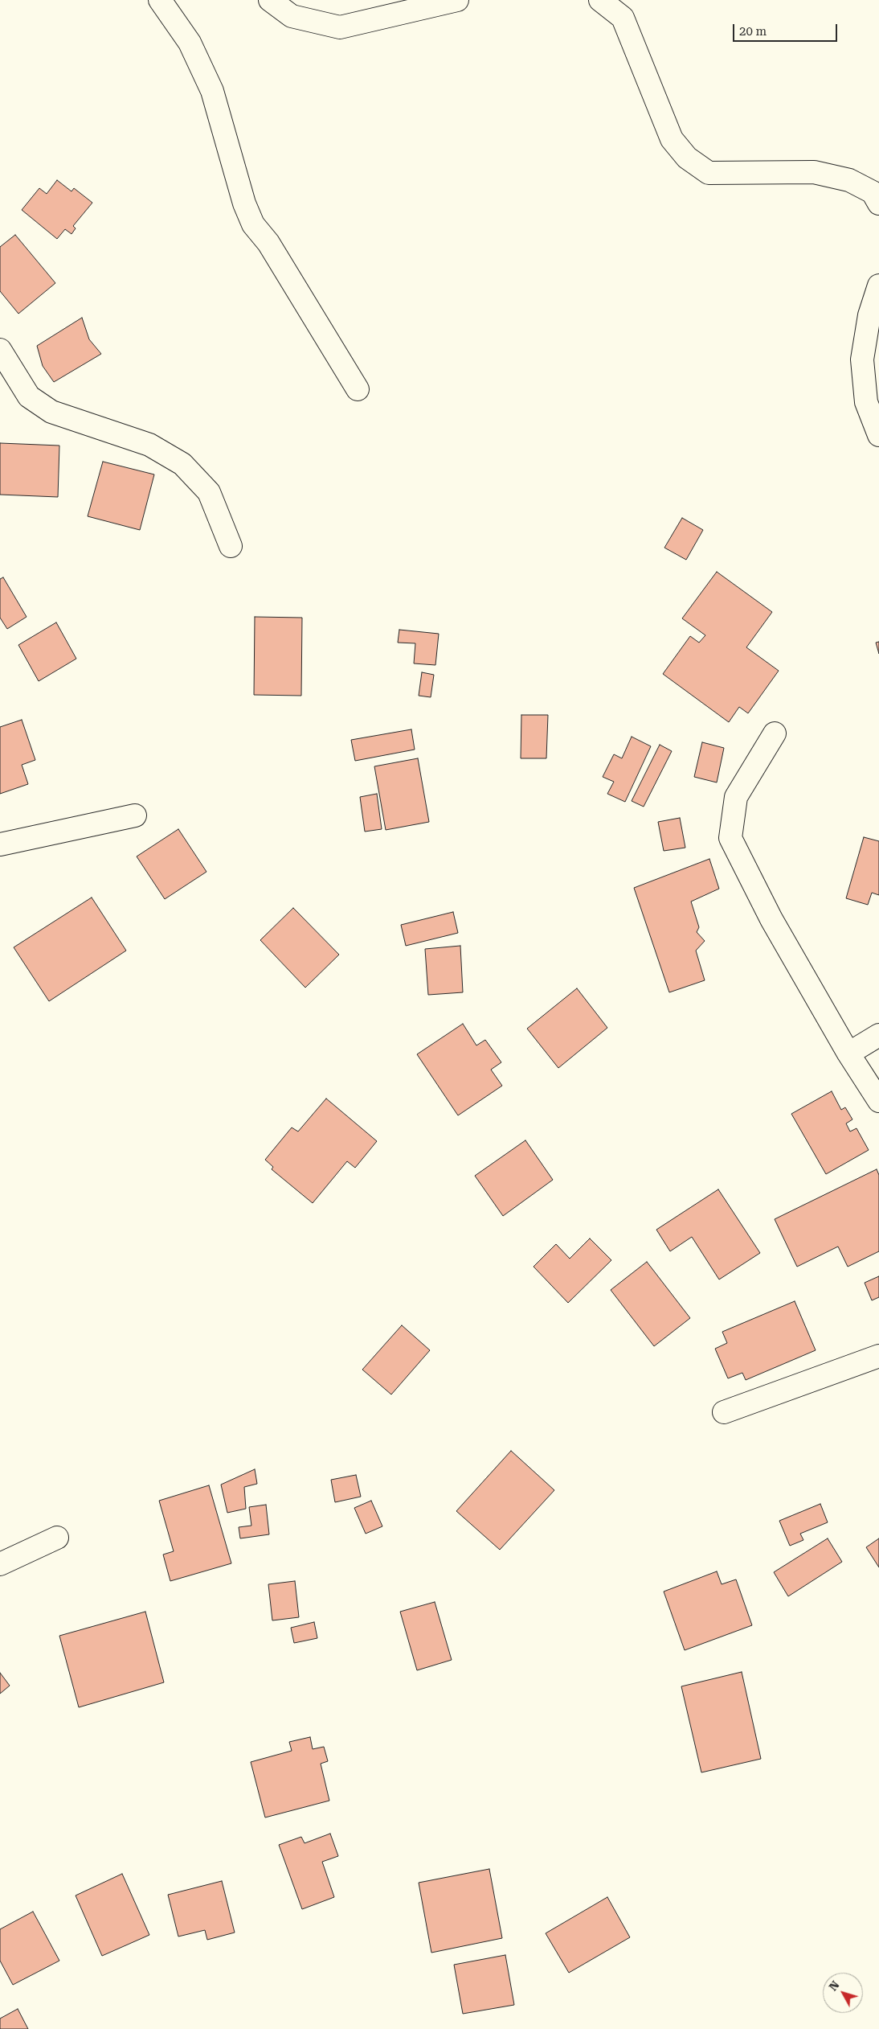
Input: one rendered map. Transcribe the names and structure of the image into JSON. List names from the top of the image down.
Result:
{
  "scale_bar": "20 m",
  "north": "top left"
}
